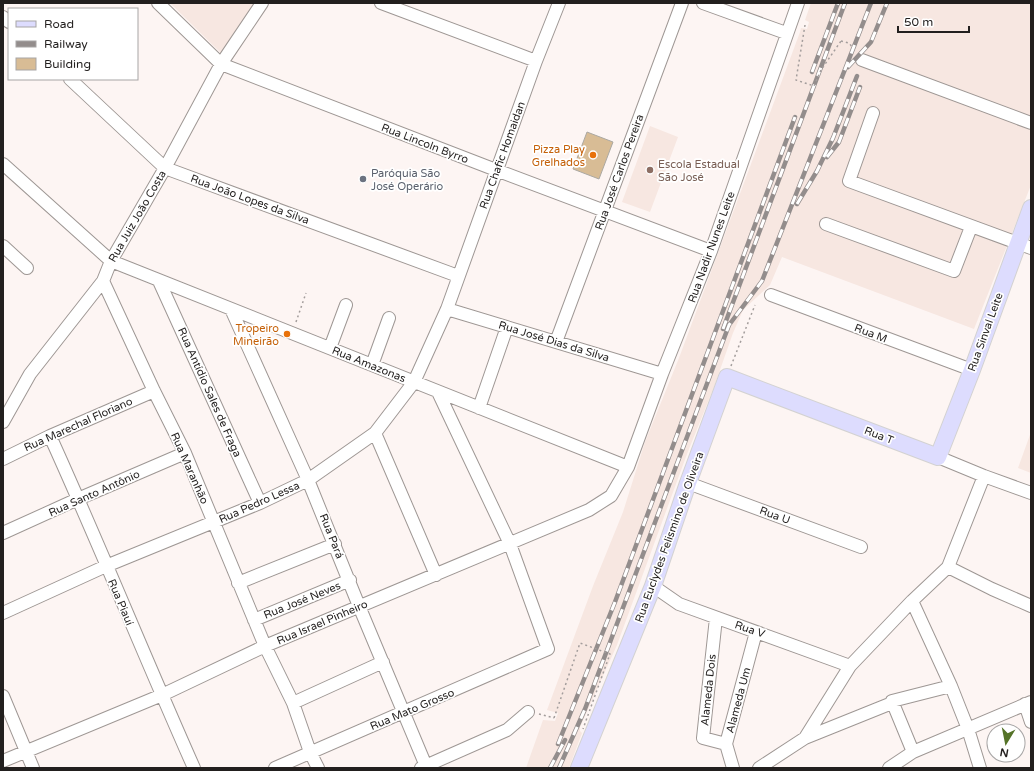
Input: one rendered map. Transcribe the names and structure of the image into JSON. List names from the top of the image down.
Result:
{
  "streets": {
    "main road": ["Rua Sinval Leite", "Rua T", "Rua Euclydes Felismino de Oliveira"],
    "street": [
      "Rua Lincoln Byrro",
      "Rua Chafic Homaidan",
      "Rua José Carlos Pereira",
      "Rua João Lopes da Silva",
      "Rua Juiz João Costa",
      "Rua Nadir Nunes Leite",
      "Rua M",
      "Rua José Dias da Silva",
      "Rua Amazonas",
      "Rua Antídio Sales de Fraga",
      "Rua Marechal Floriano",
      "Rua Maranhão",
      "Rua Santo Antônio",
      "Rua Pedro Lessa",
      "Rua U",
      "Rua Pará",
      "Rua José Neves",
      "Rua Piauí",
      "Rua Israel Pinheiro",
      "Rua V",
      "Alameda Dois",
      "Alameda Um",
      "Rua Mato Grosso"
    ]
  },
  "crossings": [
    ["Rua Lincoln Byrro", "Rua Chafic Homaidan"],
    ["Rua Lincoln Byrro", "Rua José Carlos Pereira"],
    ["Rua Lincoln Byrro", "Rua Juiz João Costa"],
    ["Rua Lincoln Byrro", "Rua Nadir Nunes Leite"],
    ["Rua Chafic Homaidan", "Rua João Lopes da Silva"],
    ["Rua Chafic Homaidan", "Rua José Dias da Silva"],
    ["Rua Chafic Homaidan", "Rua Pedro Lessa"],
    ["Rua José Carlos Pereira", "Rua José Dias da Silva"],
    ["Rua João Lopes da Silva", "Rua Juiz João Costa"],
    ["Rua Juiz João Costa", "Rua Amazonas"],
    ["Rua Juiz João Costa", "Rua Maranhão"],
    ["Rua Nadir Nunes Leite", "Rua José Dias da Silva"],
    ["Rua Nadir Nunes Leite", "Rua Amazonas"],
    ["Rua Nadir Nunes Leite", "Rua Israel Pinheiro"],
    ["Rua Sinval Leite", "Rua M"],
    ["Rua Sinval Leite", "Rua T"],
    ["Rua José Dias da Silva", "Rua Pedro Lessa"],
    ["Rua Amazonas", "Rua Antídio Sales de Fraga"],
    ["Rua Amazonas", "Rua Pedro Lessa"],
    ["Rua Amazonas", "Rua Pará"],
    ["Rua Amazonas", "Rua Israel Pinheiro"],
    ["Rua Antídio Sales de Fraga", "Rua Pedro Lessa"],
    ["Rua Marechal Floriano", "Rua Maranhão"],
    ["Rua Marechal Floriano", "Rua Piauí"],
    ["Rua T", "Rua Euclydes Felismino de Oliveira"],
    ["Rua Maranhão", "Rua Santo Antônio"],
    ["Rua Maranhão", "Rua Pedro Lessa"],
    ["Rua Maranhão", "Rua José Neves"],
    ["Rua Maranhão", "Rua Israel Pinheiro"],
    ["Rua Maranhão", "Rua Mato Grosso"],
    ["Rua Santo Antônio", "Rua Piauí"],
    ["Rua Pedro Lessa", "Rua Pará"],
    ["Rua Pedro Lessa", "Rua Piauí"],
    ["Rua U", "Rua Euclydes Felismino de Oliveira"],
    ["Rua Pará", "Rua José Neves"],
    ["Rua Pará", "Rua Israel Pinheiro"],
    ["Rua Pará", "Rua Mato Grosso"],
    ["Rua Euclydes Felismino de Oliveira", "Rua V"],
    ["Rua Piauí", "Rua Israel Pinheiro"],
    ["Rua Israel Pinheiro", "Rua Mato Grosso"],
    ["Rua V", "Alameda Dois"],
    ["Rua V", "Alameda Um"],
    ["Alameda Dois", "Alameda Um"]
  ],
  "places": [
    "Pizza Play Grelhados",
    "Escola Estadual São José",
    "Paróquia São José Operário",
    "Tropeiro Mineirão"
  ],
  "legend": ["Road", "Railway", "Building"],
  "scale_bar": "50 m",
  "north": "bottom"
}
